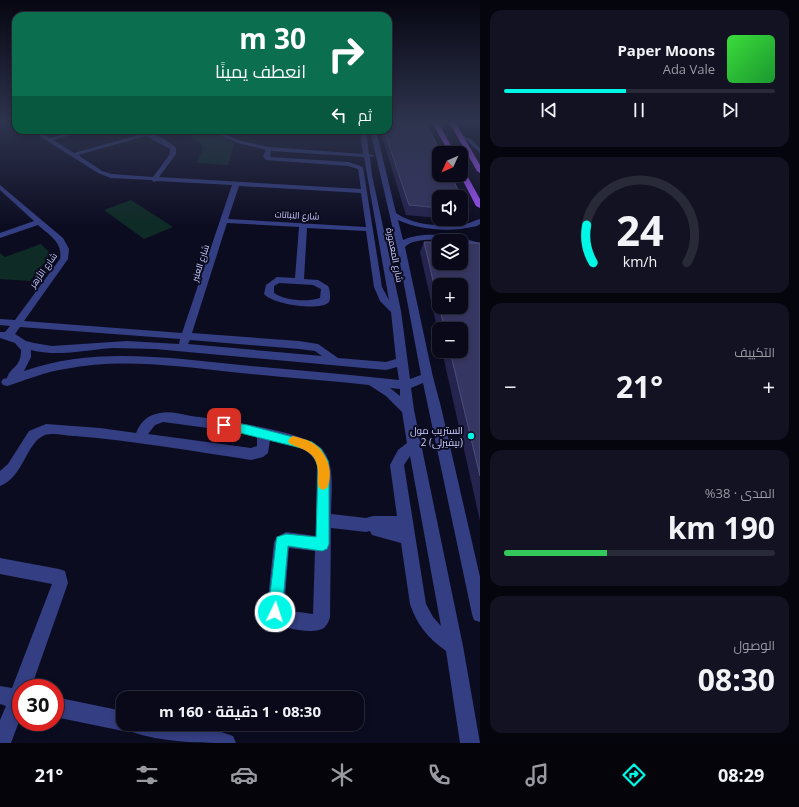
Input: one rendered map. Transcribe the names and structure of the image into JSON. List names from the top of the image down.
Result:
{
  "streets": {
    "street": [
      "شارع النباتات",
      "شارع المعمورة",
      "شارع العنبر",
      "شارع الأزهر"
    ]
  },
  "crossings": [
    ["شارع النباتات", "شارع العنبر"]
  ],
  "places": ["الستريب مول 2 (بيفيرلى)"],
  "north": "bottom left",
  "page": {
    "turn": ["30 m", "انعطف يمينًا"],
    "song": ["Paper Moons", "Ada Vale"],
    "then": "ثم",
    "map_buttons": ["+", "−"],
    "tile": [
      "التكييف",
      ["المدى · 38%", "190 km"],
      ["الوصول", "08:30"]
    ],
    "heat": ["−", "21°", "+"],
    "limit": "30",
    "trip": "08:30 · 1 دقيقة · 160 m",
    "tabs": ["08:29", "21°"],
    "gauge": ["24", "km/h"]
  }
}
